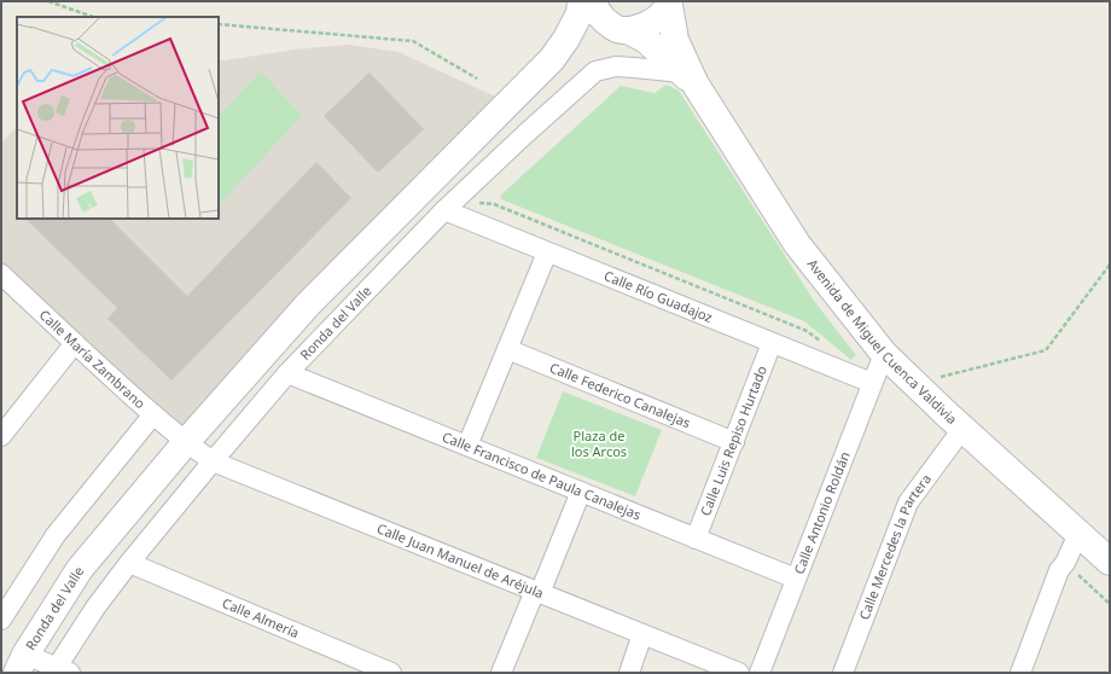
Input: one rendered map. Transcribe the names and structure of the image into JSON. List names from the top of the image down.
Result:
{
  "streets": {
    "street": [
      "Calle Río Guadajoz",
      "Ronda del Valle",
      "Avenida de Miguel Cuenca Valdivia",
      "Calle María Zambrano",
      "Calle Federico Canalejas",
      "Calle Luis Repiso Hurtado",
      "Calle Francisco de Paula Canalejas",
      "Calle Antonio Roldán",
      "Calle Mercedes la Partera",
      "Calle Juan Manuel de Aréjula",
      "Calle Almería"
    ]
  },
  "crossings": [
    ["Calle Río Guadajoz", "Ronda del Valle"],
    ["Calle Río Guadajoz", "Calle Luis Repiso Hurtado"],
    ["Calle Río Guadajoz", "Calle Antonio Roldán"],
    ["Ronda del Valle", "Avenida de Miguel Cuenca Valdivia"],
    ["Ronda del Valle", "Calle María Zambrano"],
    ["Ronda del Valle", "Calle Francisco de Paula Canalejas"],
    ["Ronda del Valle", "Calle Juan Manuel de Aréjula"],
    ["Ronda del Valle", "Calle Almería"],
    ["Avenida de Miguel Cuenca Valdivia", "Calle Antonio Roldán"],
    ["Avenida de Miguel Cuenca Valdivia", "Calle Mercedes la Partera"],
    ["Calle María Zambrano", "Calle Juan Manuel de Aréjula"],
    ["Calle Federico Canalejas", "Calle Luis Repiso Hurtado"],
    ["Calle Luis Repiso Hurtado", "Calle Francisco de Paula Canalejas"],
    ["Calle Francisco de Paula Canalejas", "Calle Antonio Roldán"]
  ],
  "parks": ["Plaza de los Arcos"]
}
